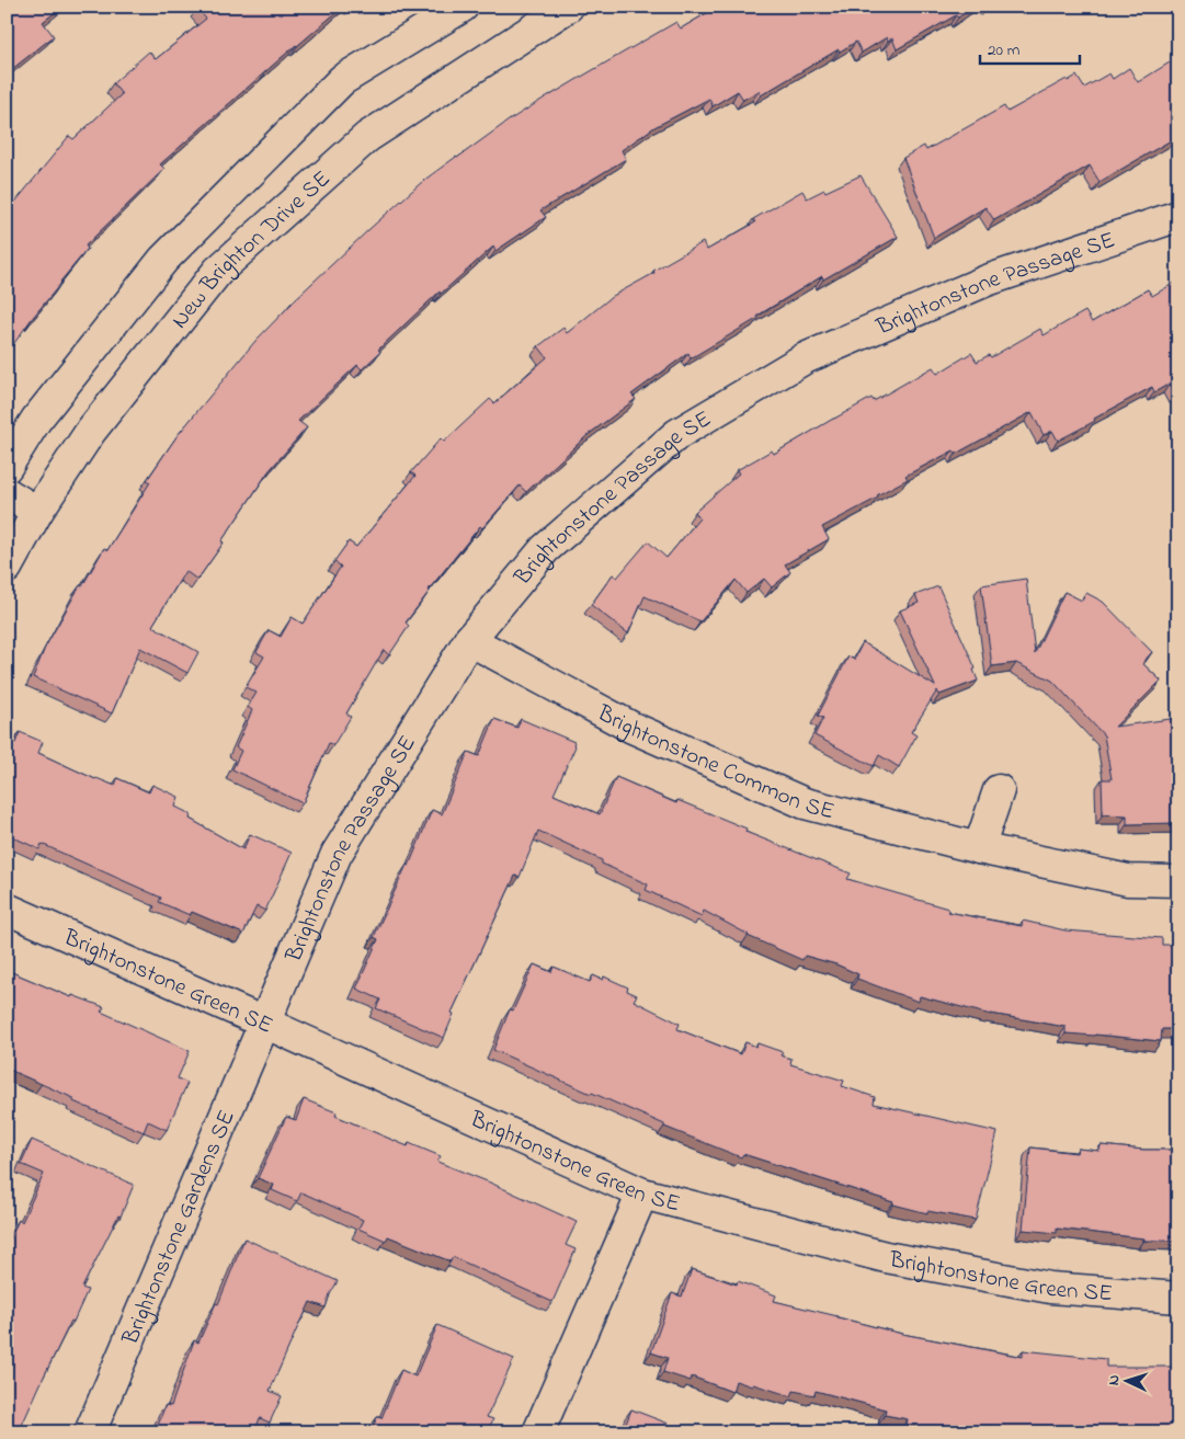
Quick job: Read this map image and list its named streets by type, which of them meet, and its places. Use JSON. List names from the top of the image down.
{
  "streets": {
    "street": [
      "New Brighton Drive SE",
      "Brightonstone Passage SE",
      "Brightonstone Common SE",
      "Brightonstone Green SE",
      "Brightonstone Gardens SE"
    ]
  },
  "crossings": [
    ["Brightonstone Passage SE", "Brightonstone Common SE"],
    ["Brightonstone Passage SE", "Brightonstone Green SE"],
    ["Brightonstone Passage SE", "Brightonstone Gardens SE"],
    ["Brightonstone Green SE", "Brightonstone Gardens SE"]
  ],
  "scale_bar": "20 m",
  "north": "left"
}
